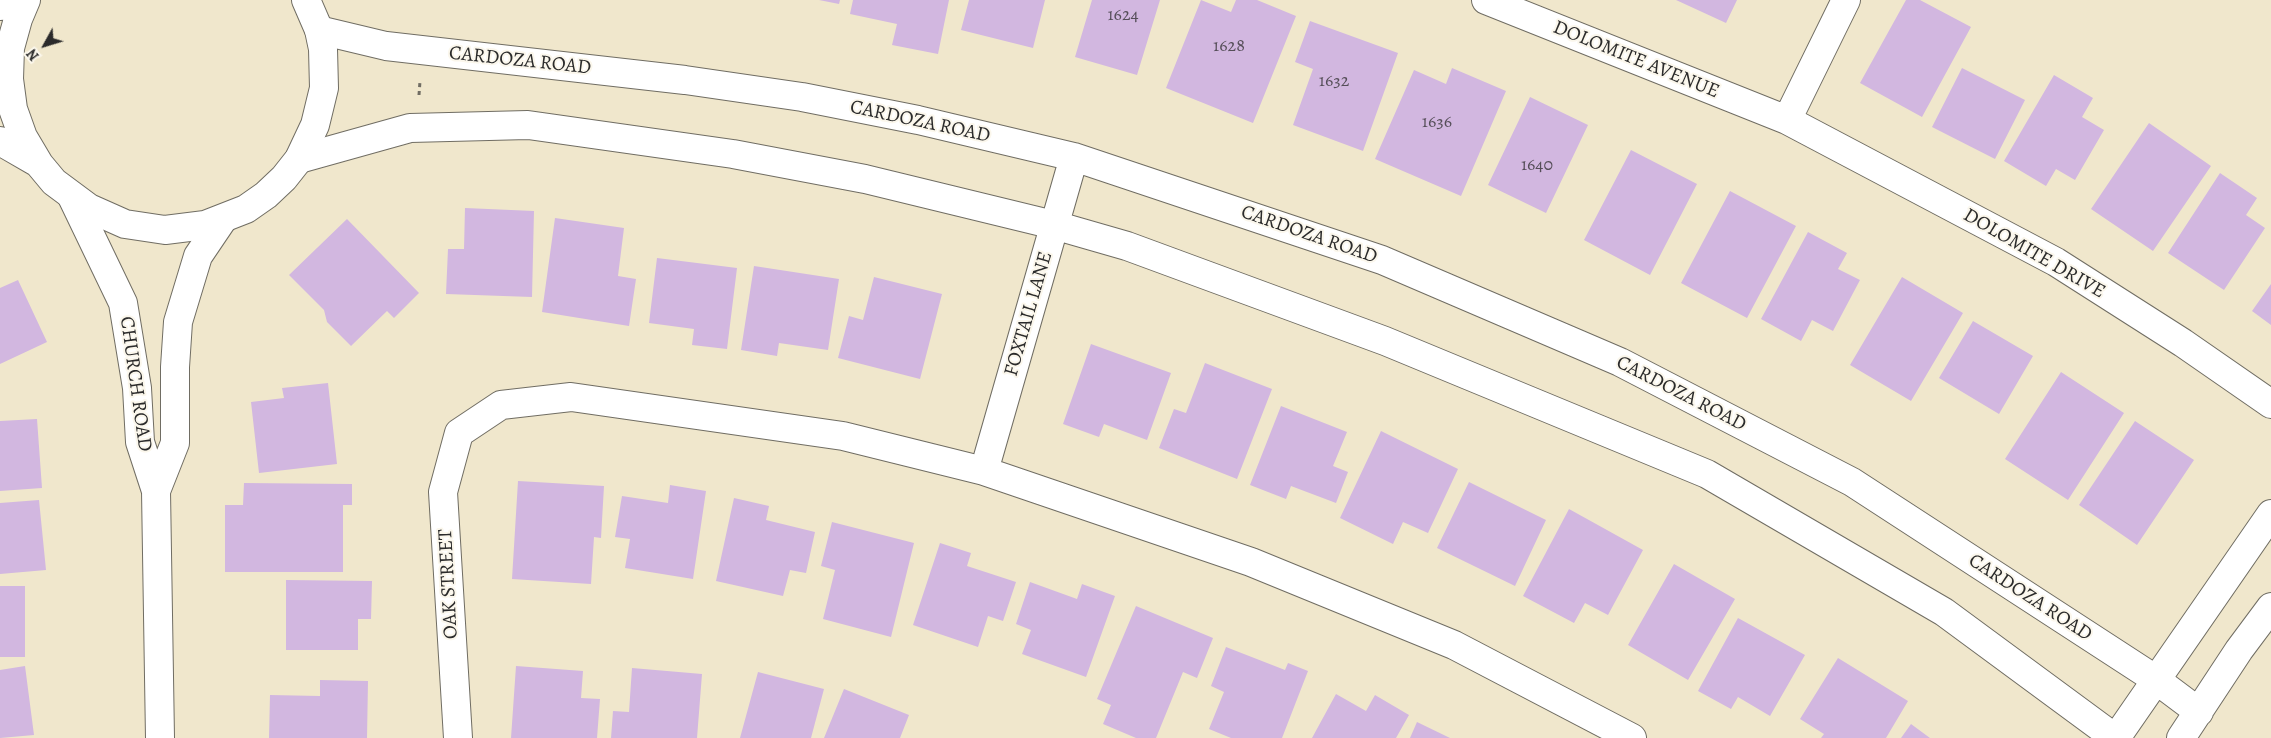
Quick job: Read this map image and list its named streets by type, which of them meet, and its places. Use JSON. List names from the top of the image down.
{
  "streets": {
    "street": [
      "DOLOMITE AVENUE",
      "CARDOZA ROAD",
      "DOLOMITE DRIVE",
      "FOXTAIL LANE",
      "CHURCH ROAD",
      "OAK STREET"
    ]
  },
  "crossings": [
    ["DOLOMITE AVENUE", "DOLOMITE DRIVE"],
    ["CARDOZA ROAD", "FOXTAIL LANE"],
    ["FOXTAIL LANE", "OAK STREET"]
  ],
  "house_numbers": [
    "1624",
    "1628",
    "1632",
    "1636",
    "1640"
  ],
  "north": "bottom left"
}
